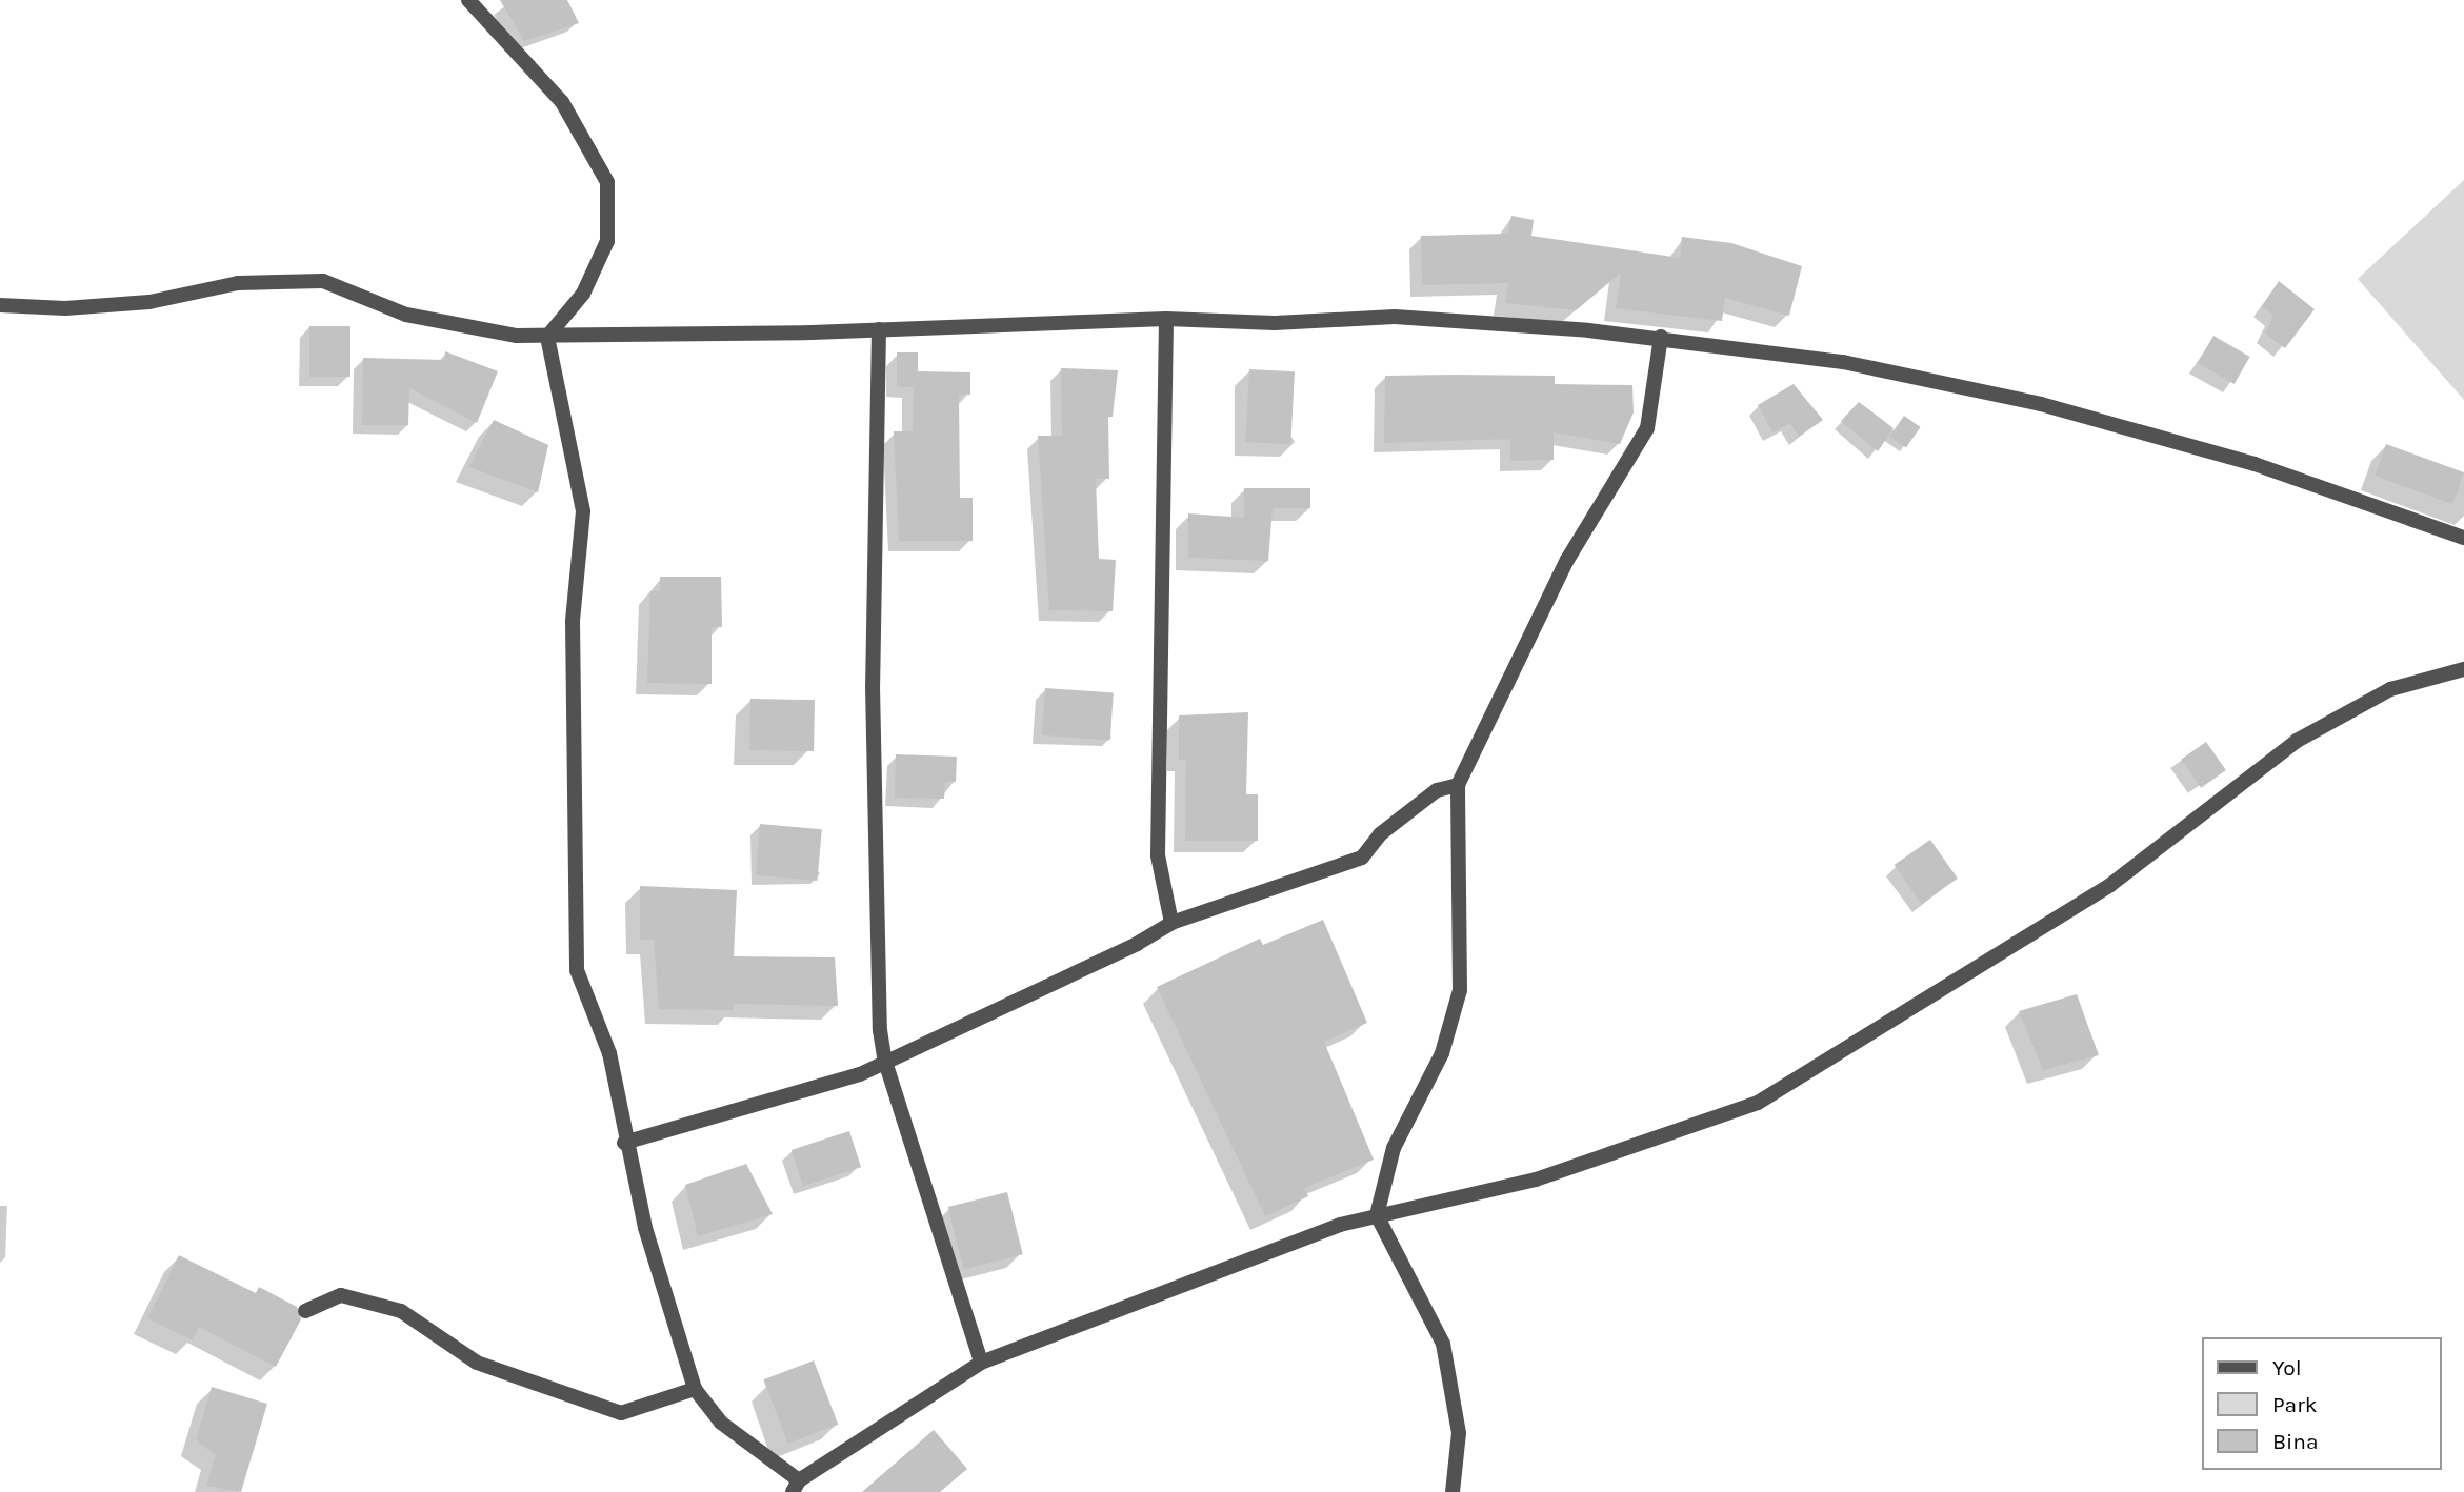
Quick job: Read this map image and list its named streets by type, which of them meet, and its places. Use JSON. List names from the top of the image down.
{
  "legend": ["Yol", "Park", "Bina"]
}
